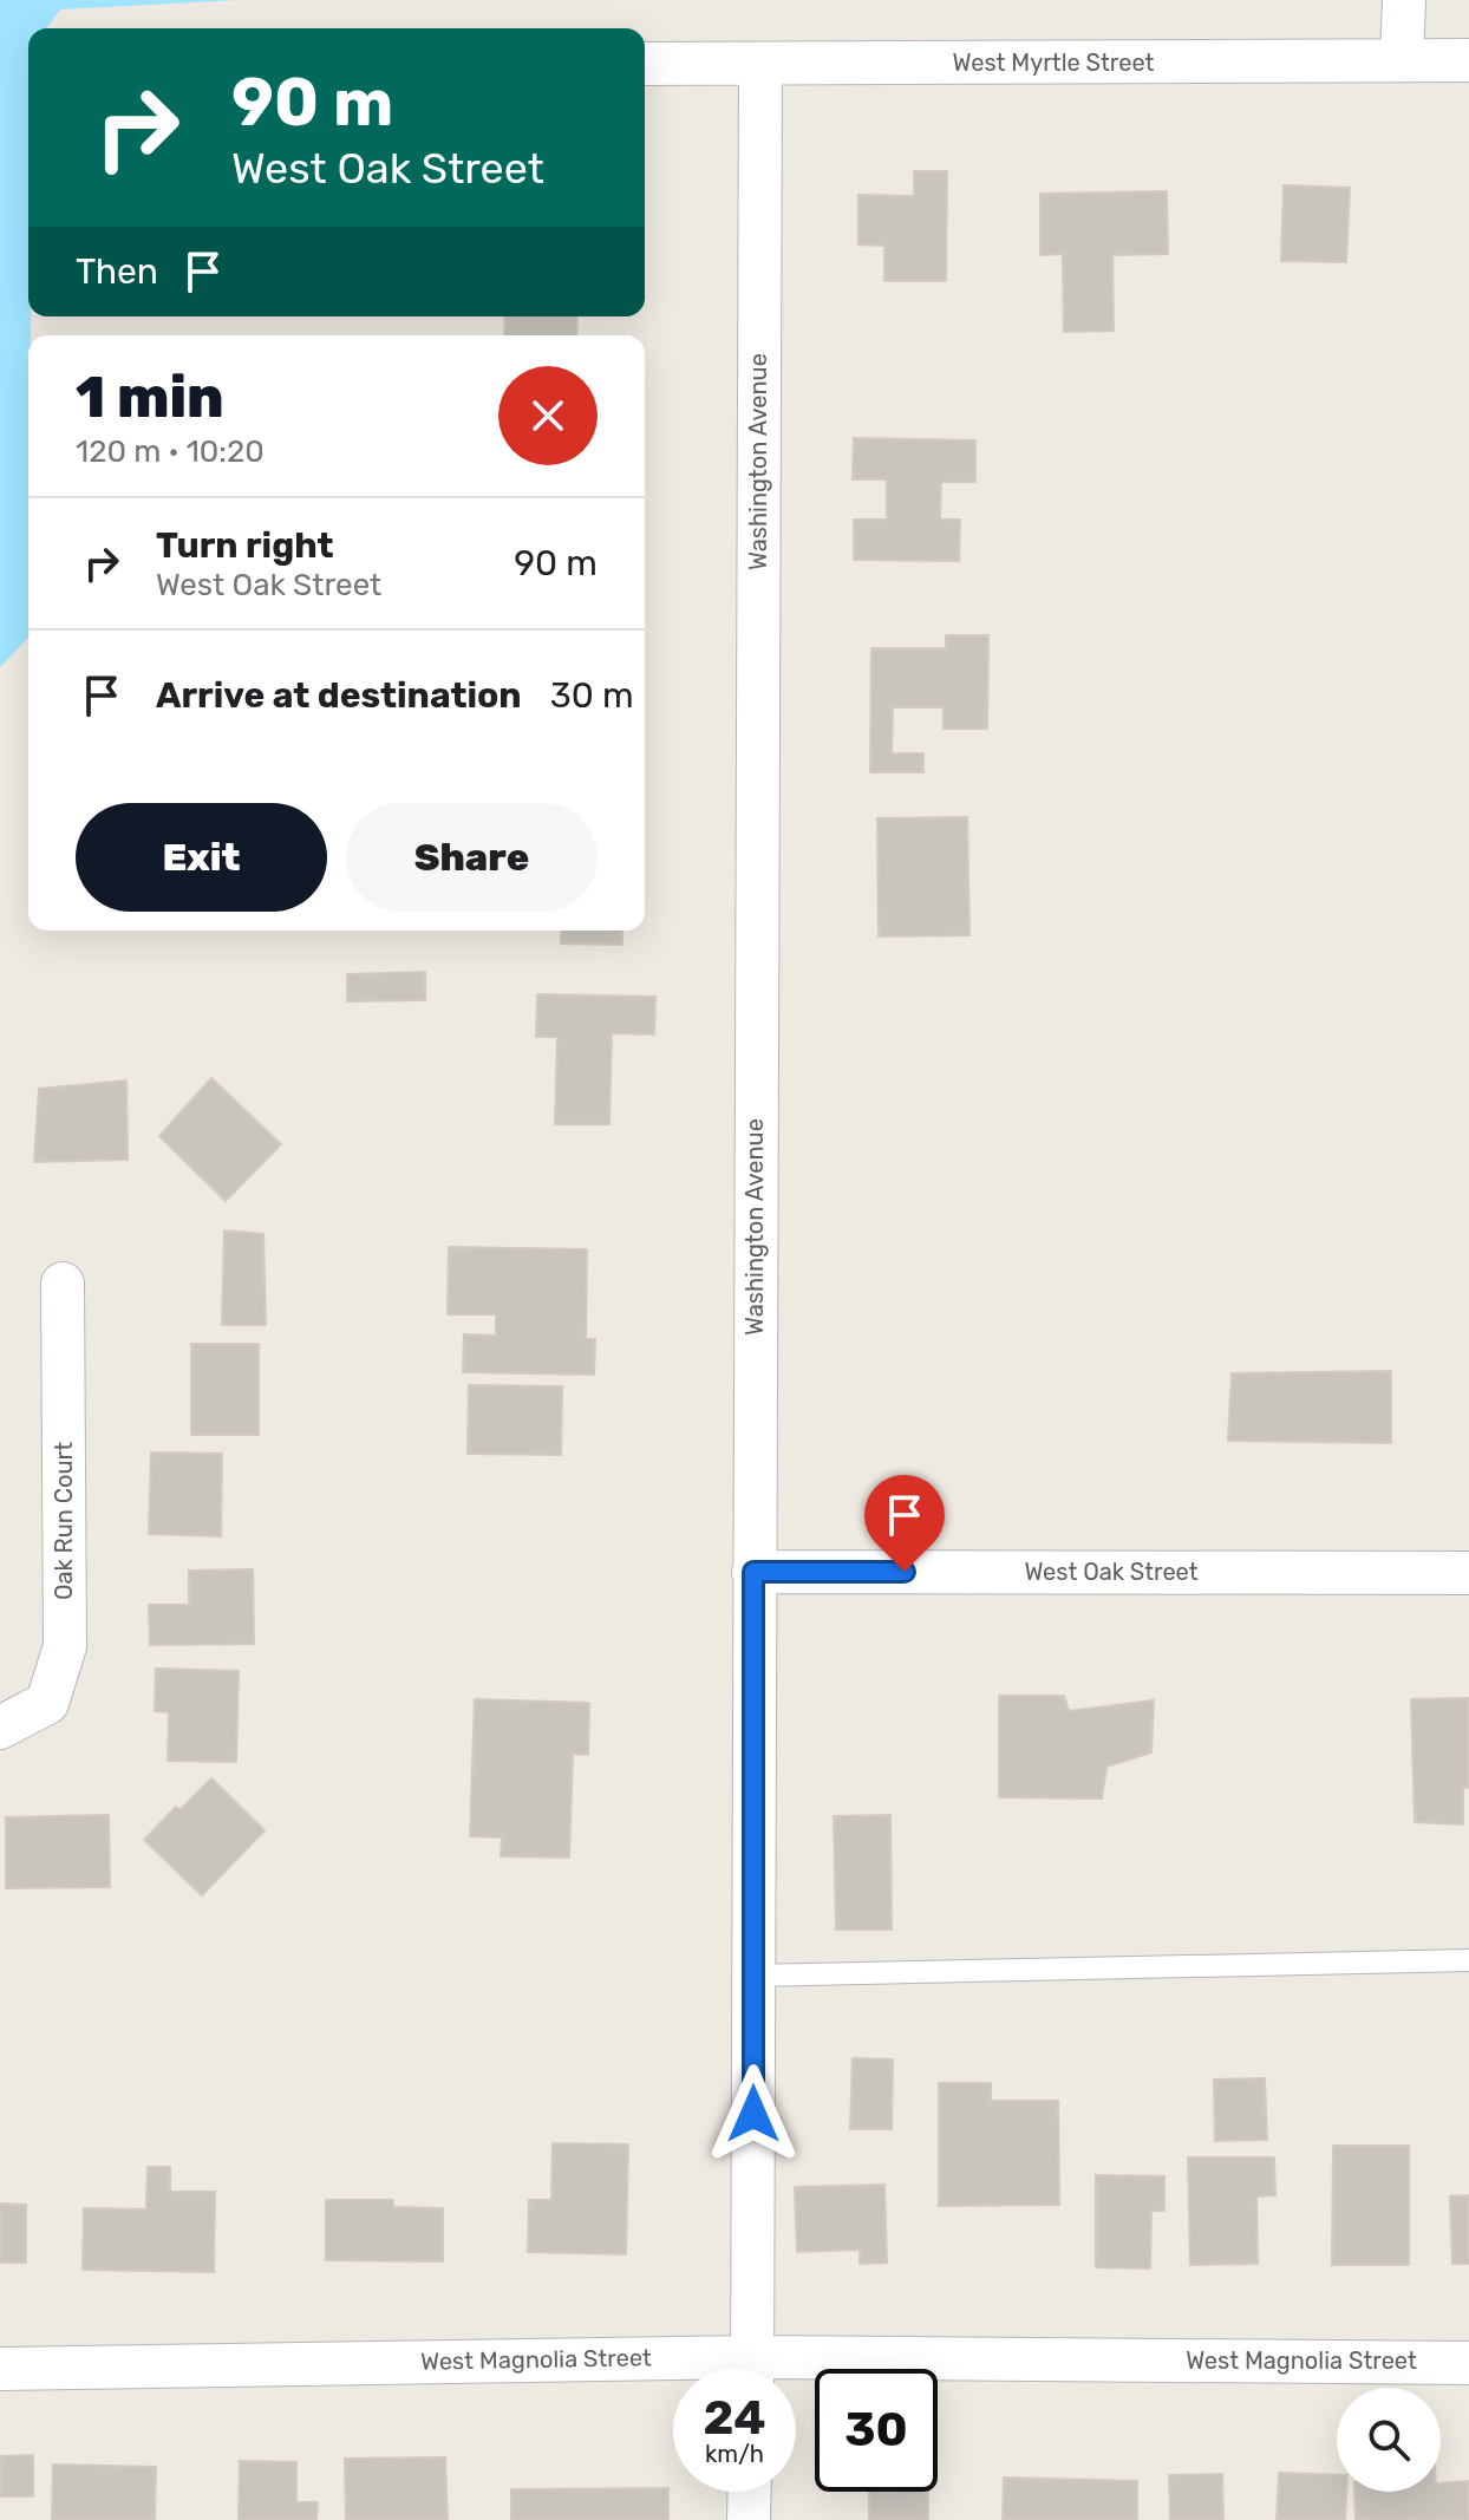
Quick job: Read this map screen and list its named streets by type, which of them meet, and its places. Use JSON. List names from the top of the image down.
{
  "streets": {
    "street": [
      "West Myrtle Street",
      "Washington Avenue",
      "Oak Run Court",
      "West Oak Street",
      "West Magnolia Street"
    ]
  },
  "crossings": [
    ["West Myrtle Street", "Washington Avenue"],
    ["Washington Avenue", "West Oak Street"]
  ],
  "page": {
    "turn": ["90 m", "West Oak Street"],
    "then": "Then",
    "heading": ["1 min", "120 m · 10:20"],
    "list": [
      {
        "name": "Turn right",
        "note": "West Oak Street",
        "value": "90 m"
      },
      {
        "name": "Arrive at destination",
        "value": "30 m"
      }
    ],
    "buttons": ["Exit", "Share"],
    "speed": "24 km/h",
    "limit": "30"
  }
}
